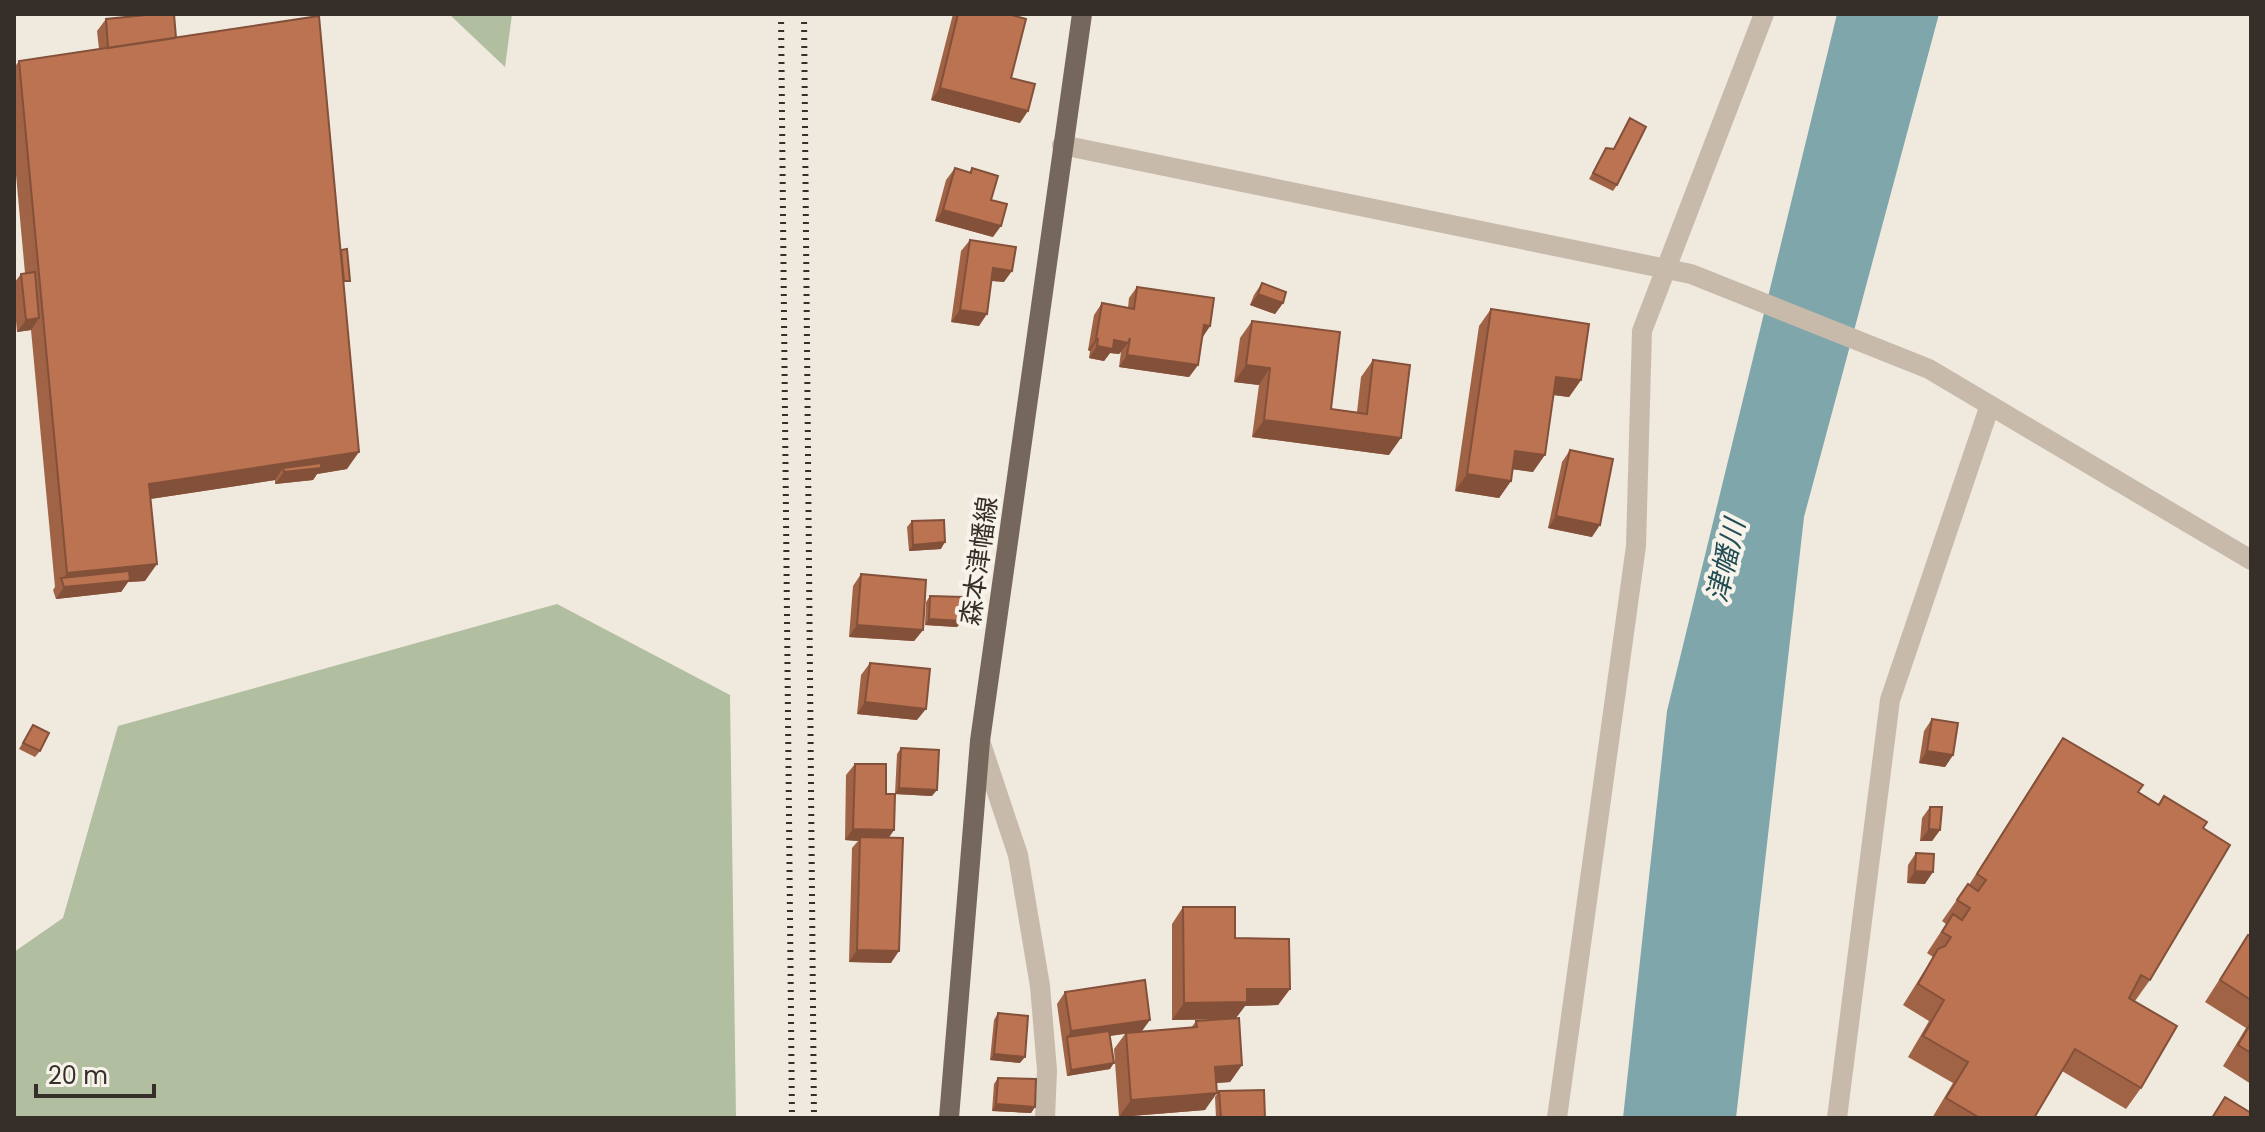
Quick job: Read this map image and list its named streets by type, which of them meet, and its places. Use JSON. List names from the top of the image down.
{
  "streets": {
    "main road": ["森本津幡線"]
  },
  "water": ["津幡川"],
  "scale_bar": "20 m"
}
